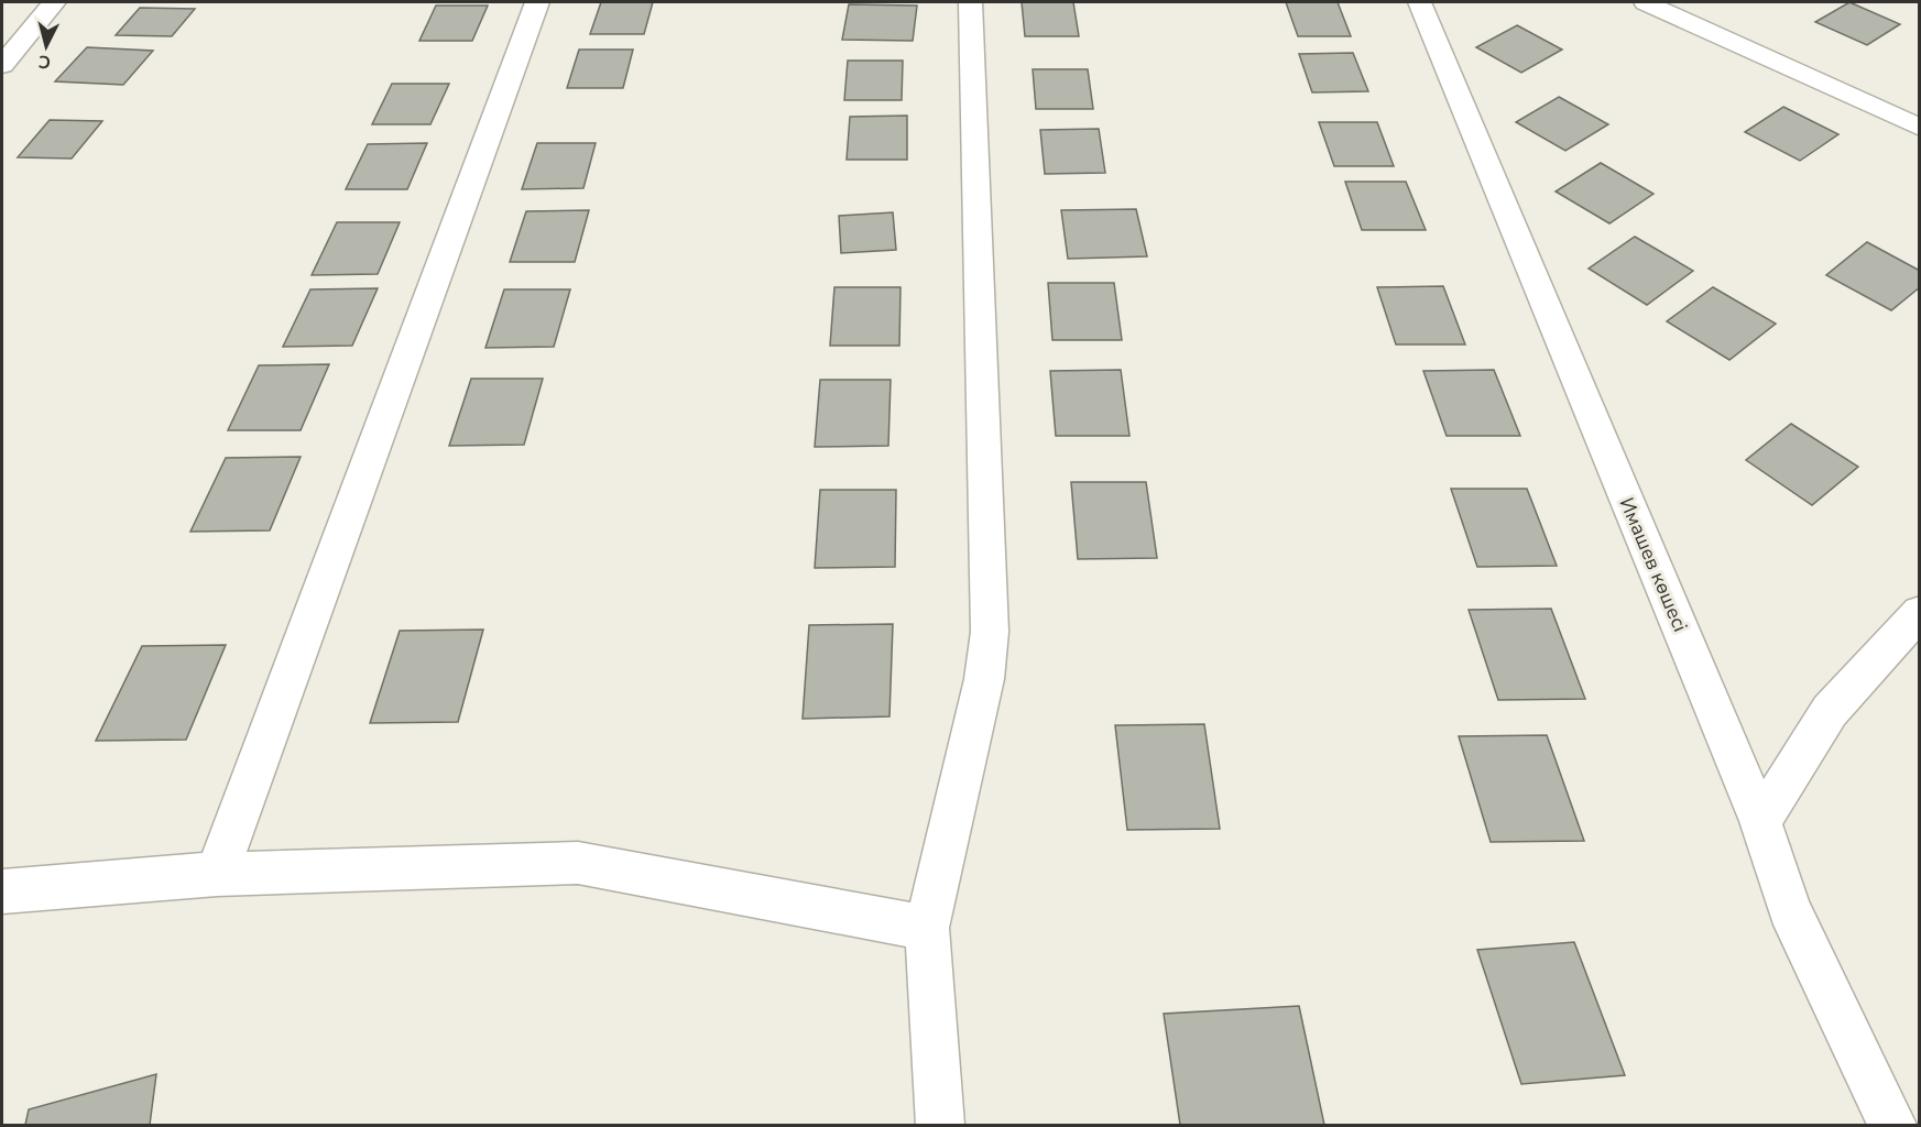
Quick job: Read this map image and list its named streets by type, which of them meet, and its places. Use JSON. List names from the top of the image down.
{
  "streets": {
    "street": ["Имашев көшесі"]
  },
  "north": "bottom"
}
